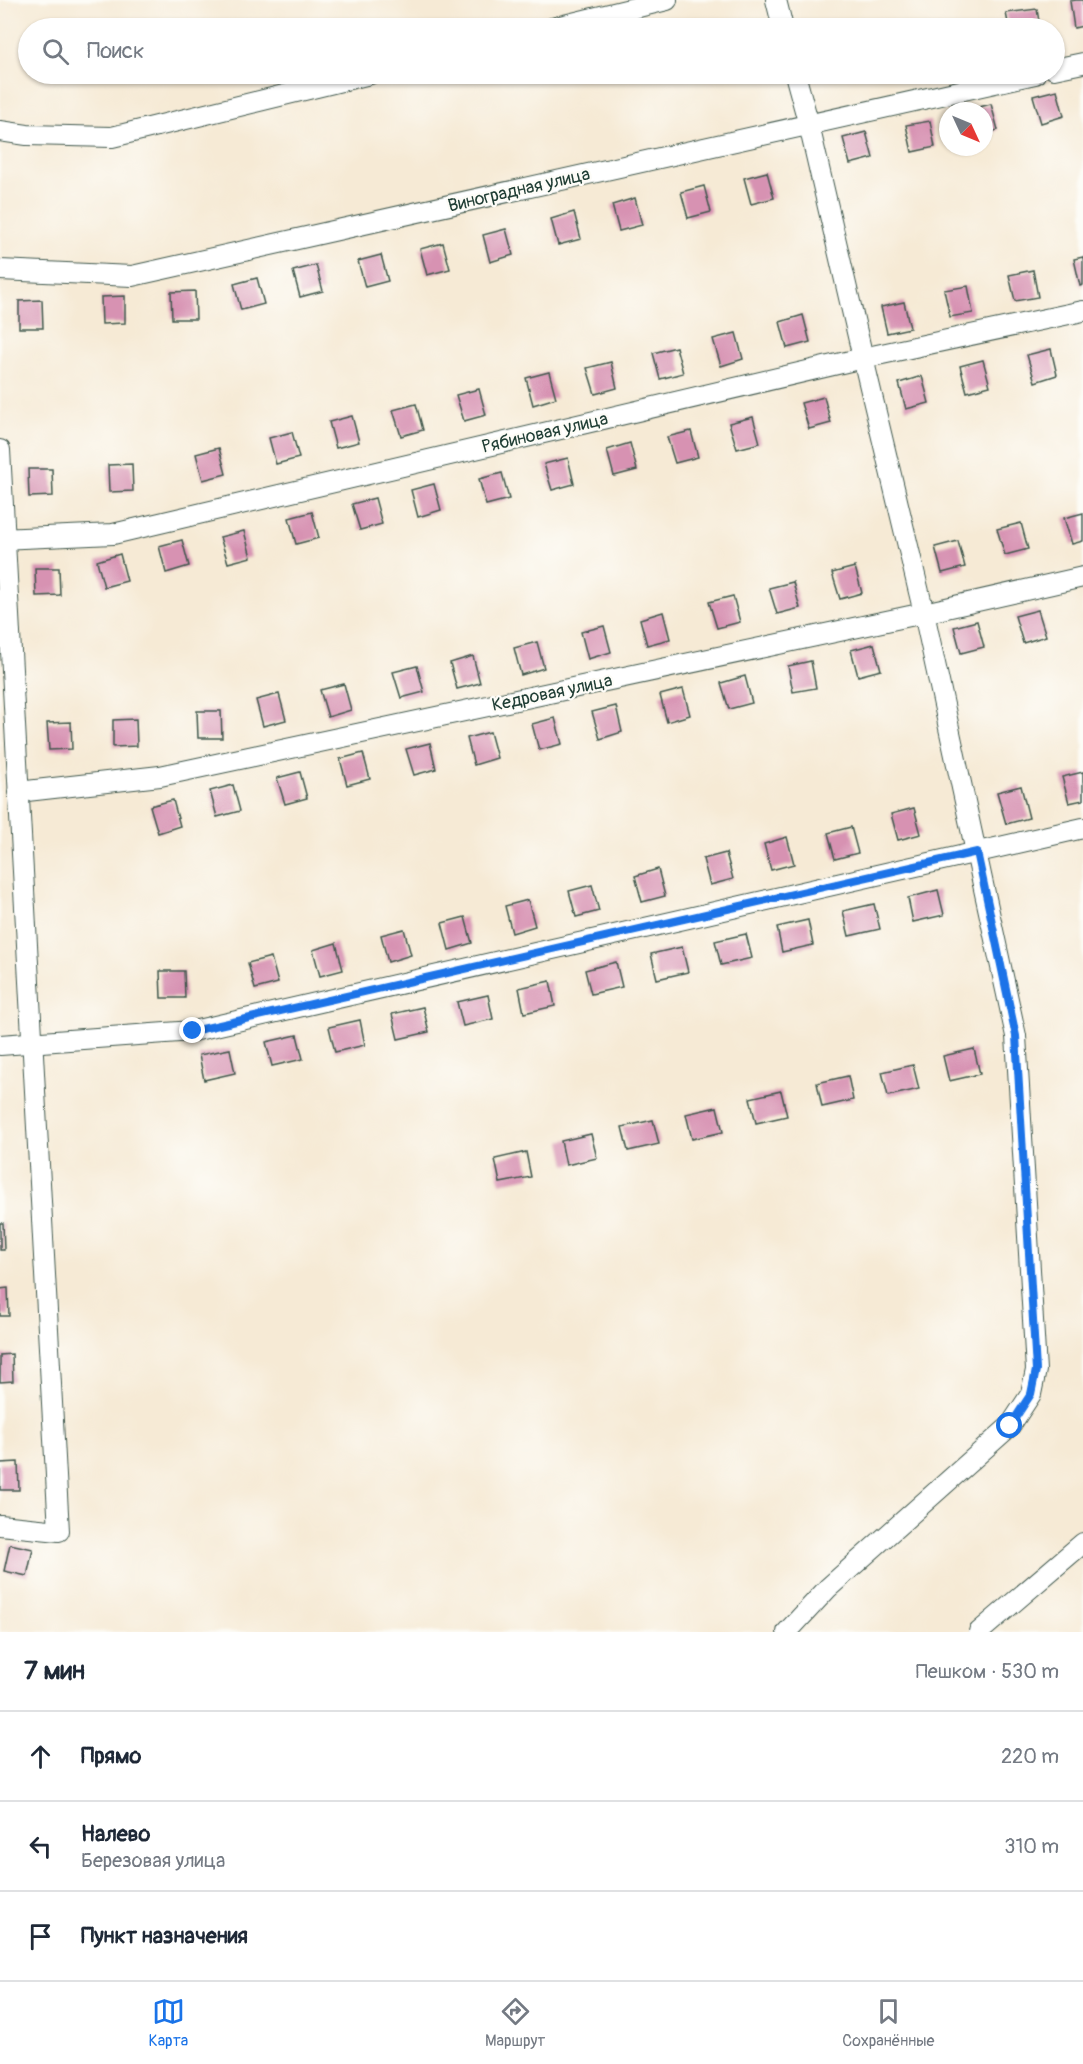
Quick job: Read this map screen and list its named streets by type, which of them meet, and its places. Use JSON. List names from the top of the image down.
{
  "streets": {
    "street": ["Виноградная улица", "Рябиновая улица", "Кедровая улица"]
  },
  "north": "bottom right",
  "page": {
    "search": "Поиск",
    "heading": ["7 мин", "Пешком · 530 m"],
    "list": [
      ["Прямо", "220 m"],
      ["Налево", "Березовая улица", "310 m"],
      "Пункт назначения"
    ],
    "nav": ["Карта", "Маршрут", "Сохранённые"]
  }
}
